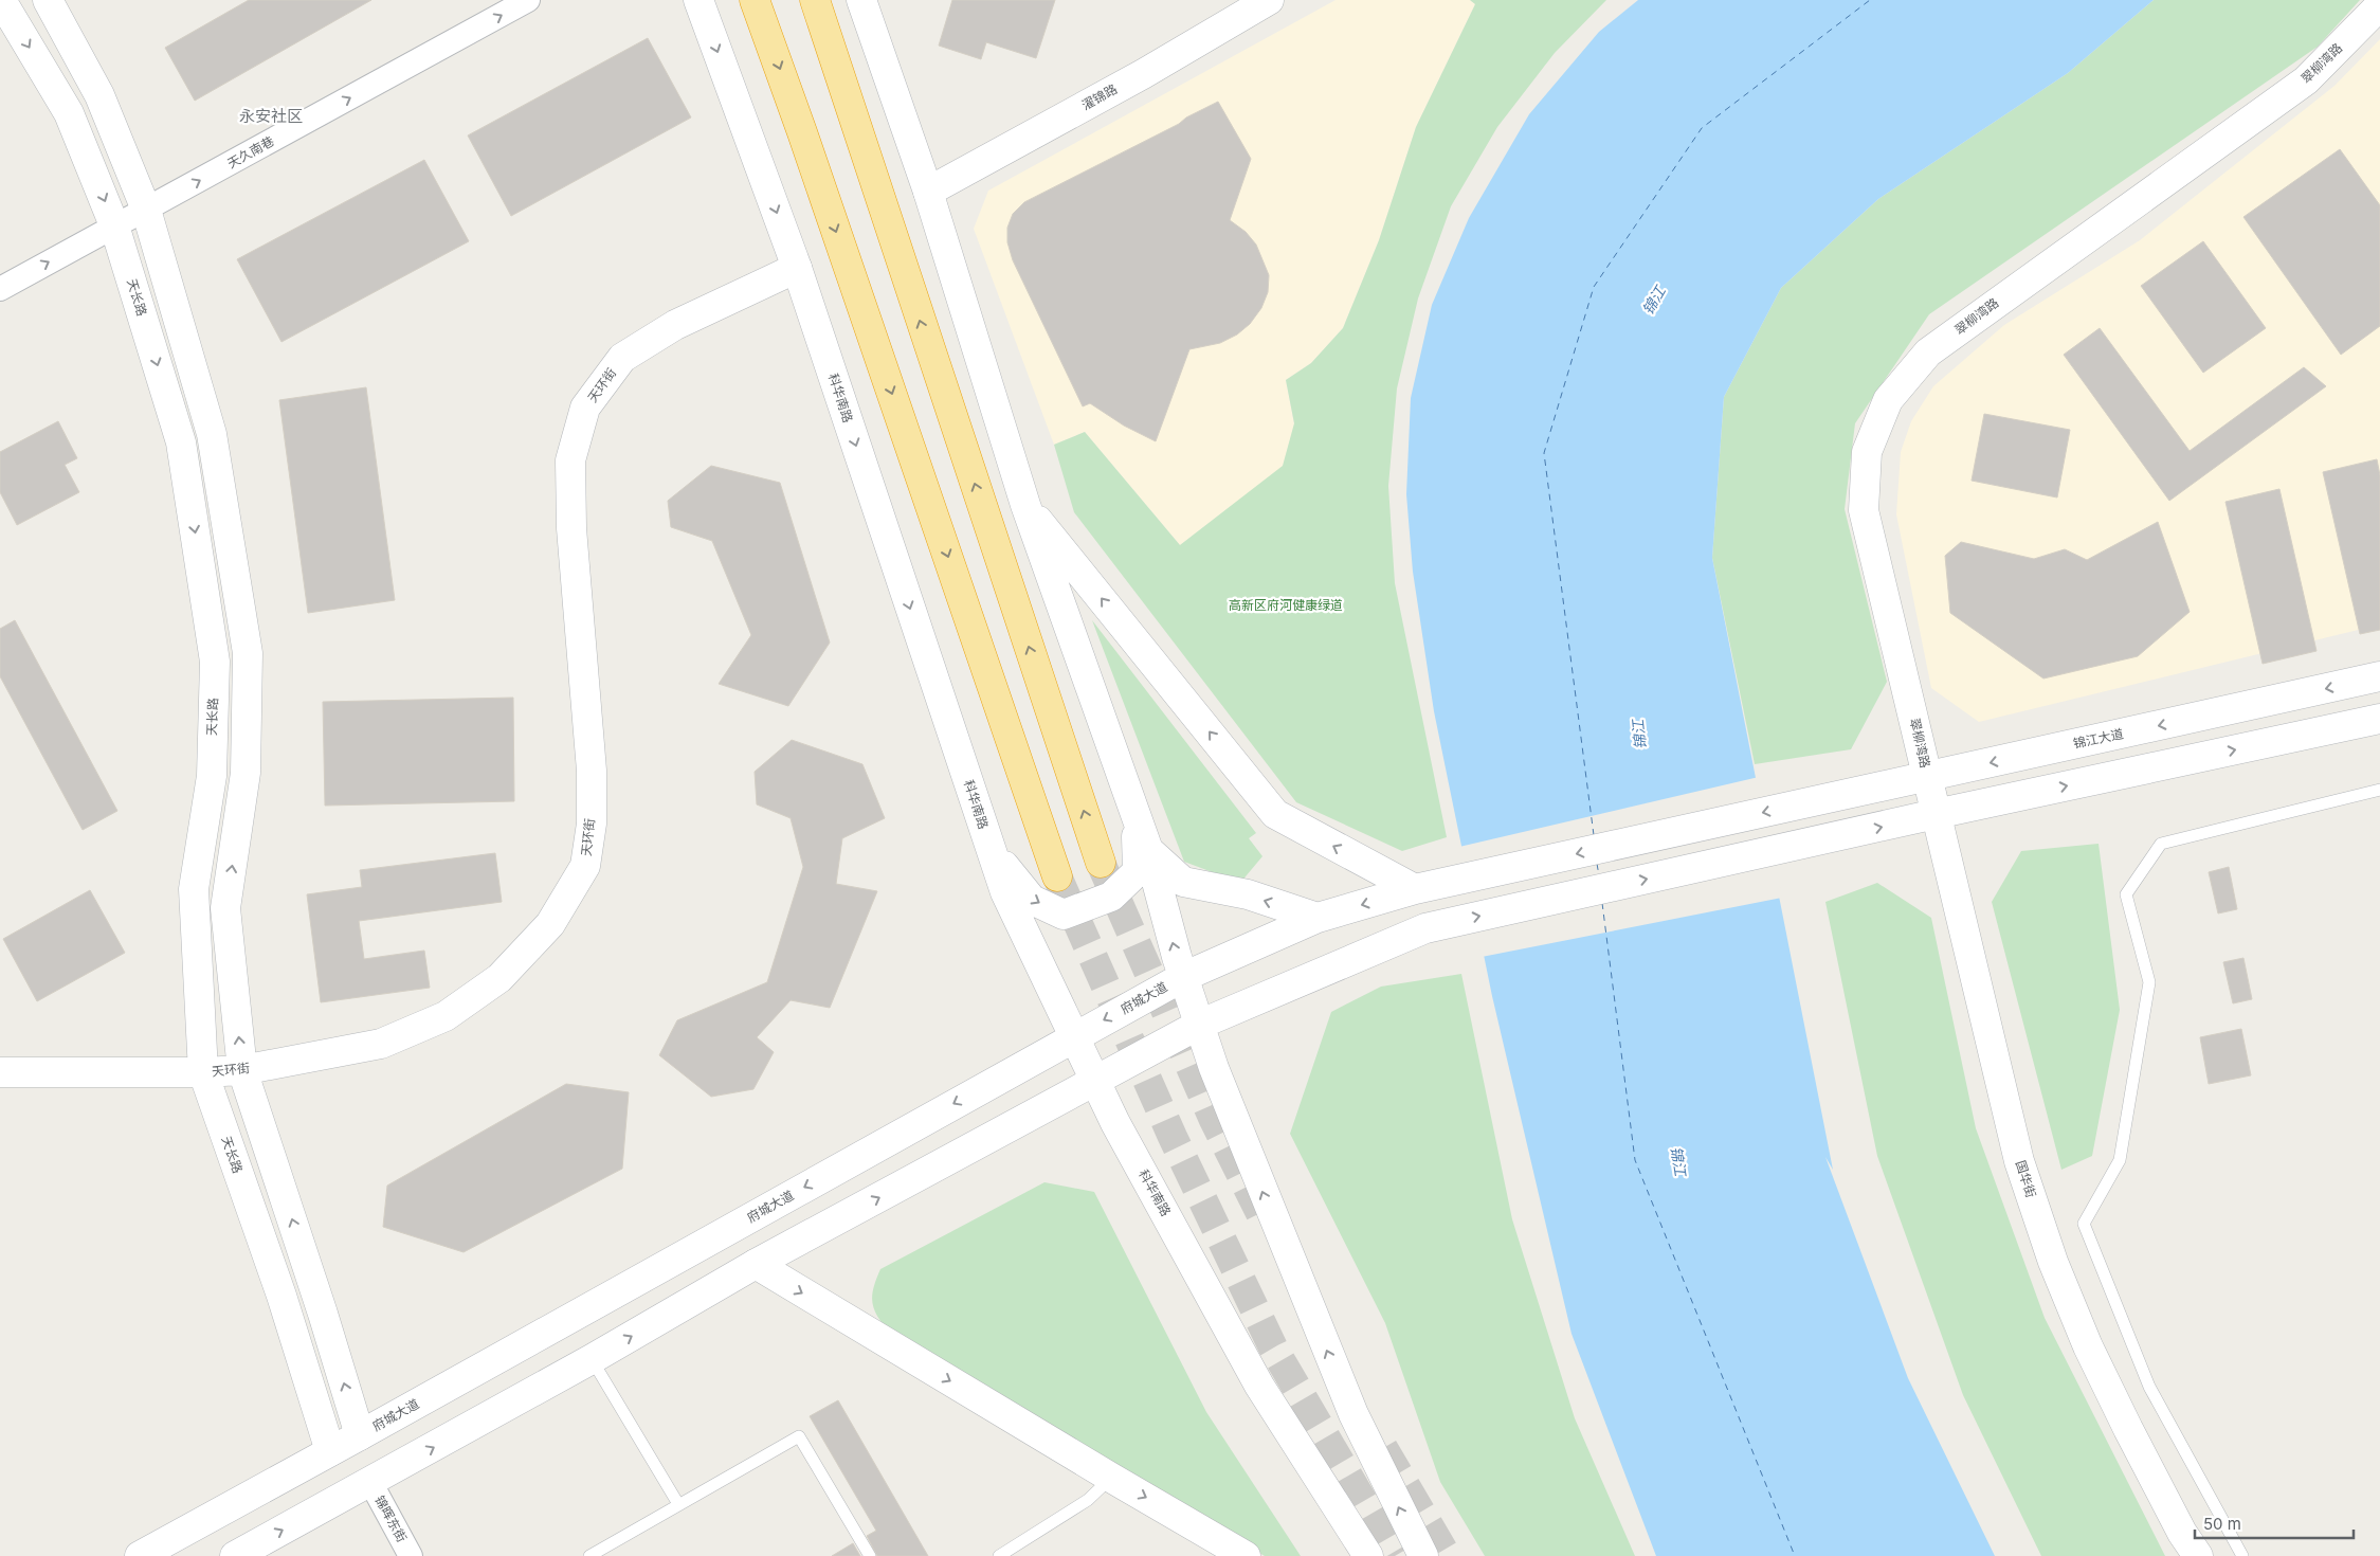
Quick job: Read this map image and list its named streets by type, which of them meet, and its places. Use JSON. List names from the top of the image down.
{
  "streets": {
    "main road": [
      "翠柳湾路",
      "濯锦路",
      "天长路",
      "天环街",
      "科华南路",
      "锦江大道",
      "府城大道",
      "国华街"
    ],
    "street": ["天久南巷", "锦晖东街"]
  },
  "crossings": [
    ["翠柳湾路", "锦江大道"],
    ["翠柳湾路", "国华街"],
    ["天久南巷", "天长路"],
    ["天长路", "天环街"],
    ["天长路", "府城大道"],
    ["天环街", "科华南路"],
    ["科华南路", "府城大道"],
    ["锦江大道", "府城大道"],
    ["锦江大道", "国华街"]
  ],
  "one_way": ["天久南巷"],
  "districts": ["永安社区"],
  "water": ["锦江"],
  "parks": ["高新区府河健康绿道"],
  "scale_bar": "50 m"
}
